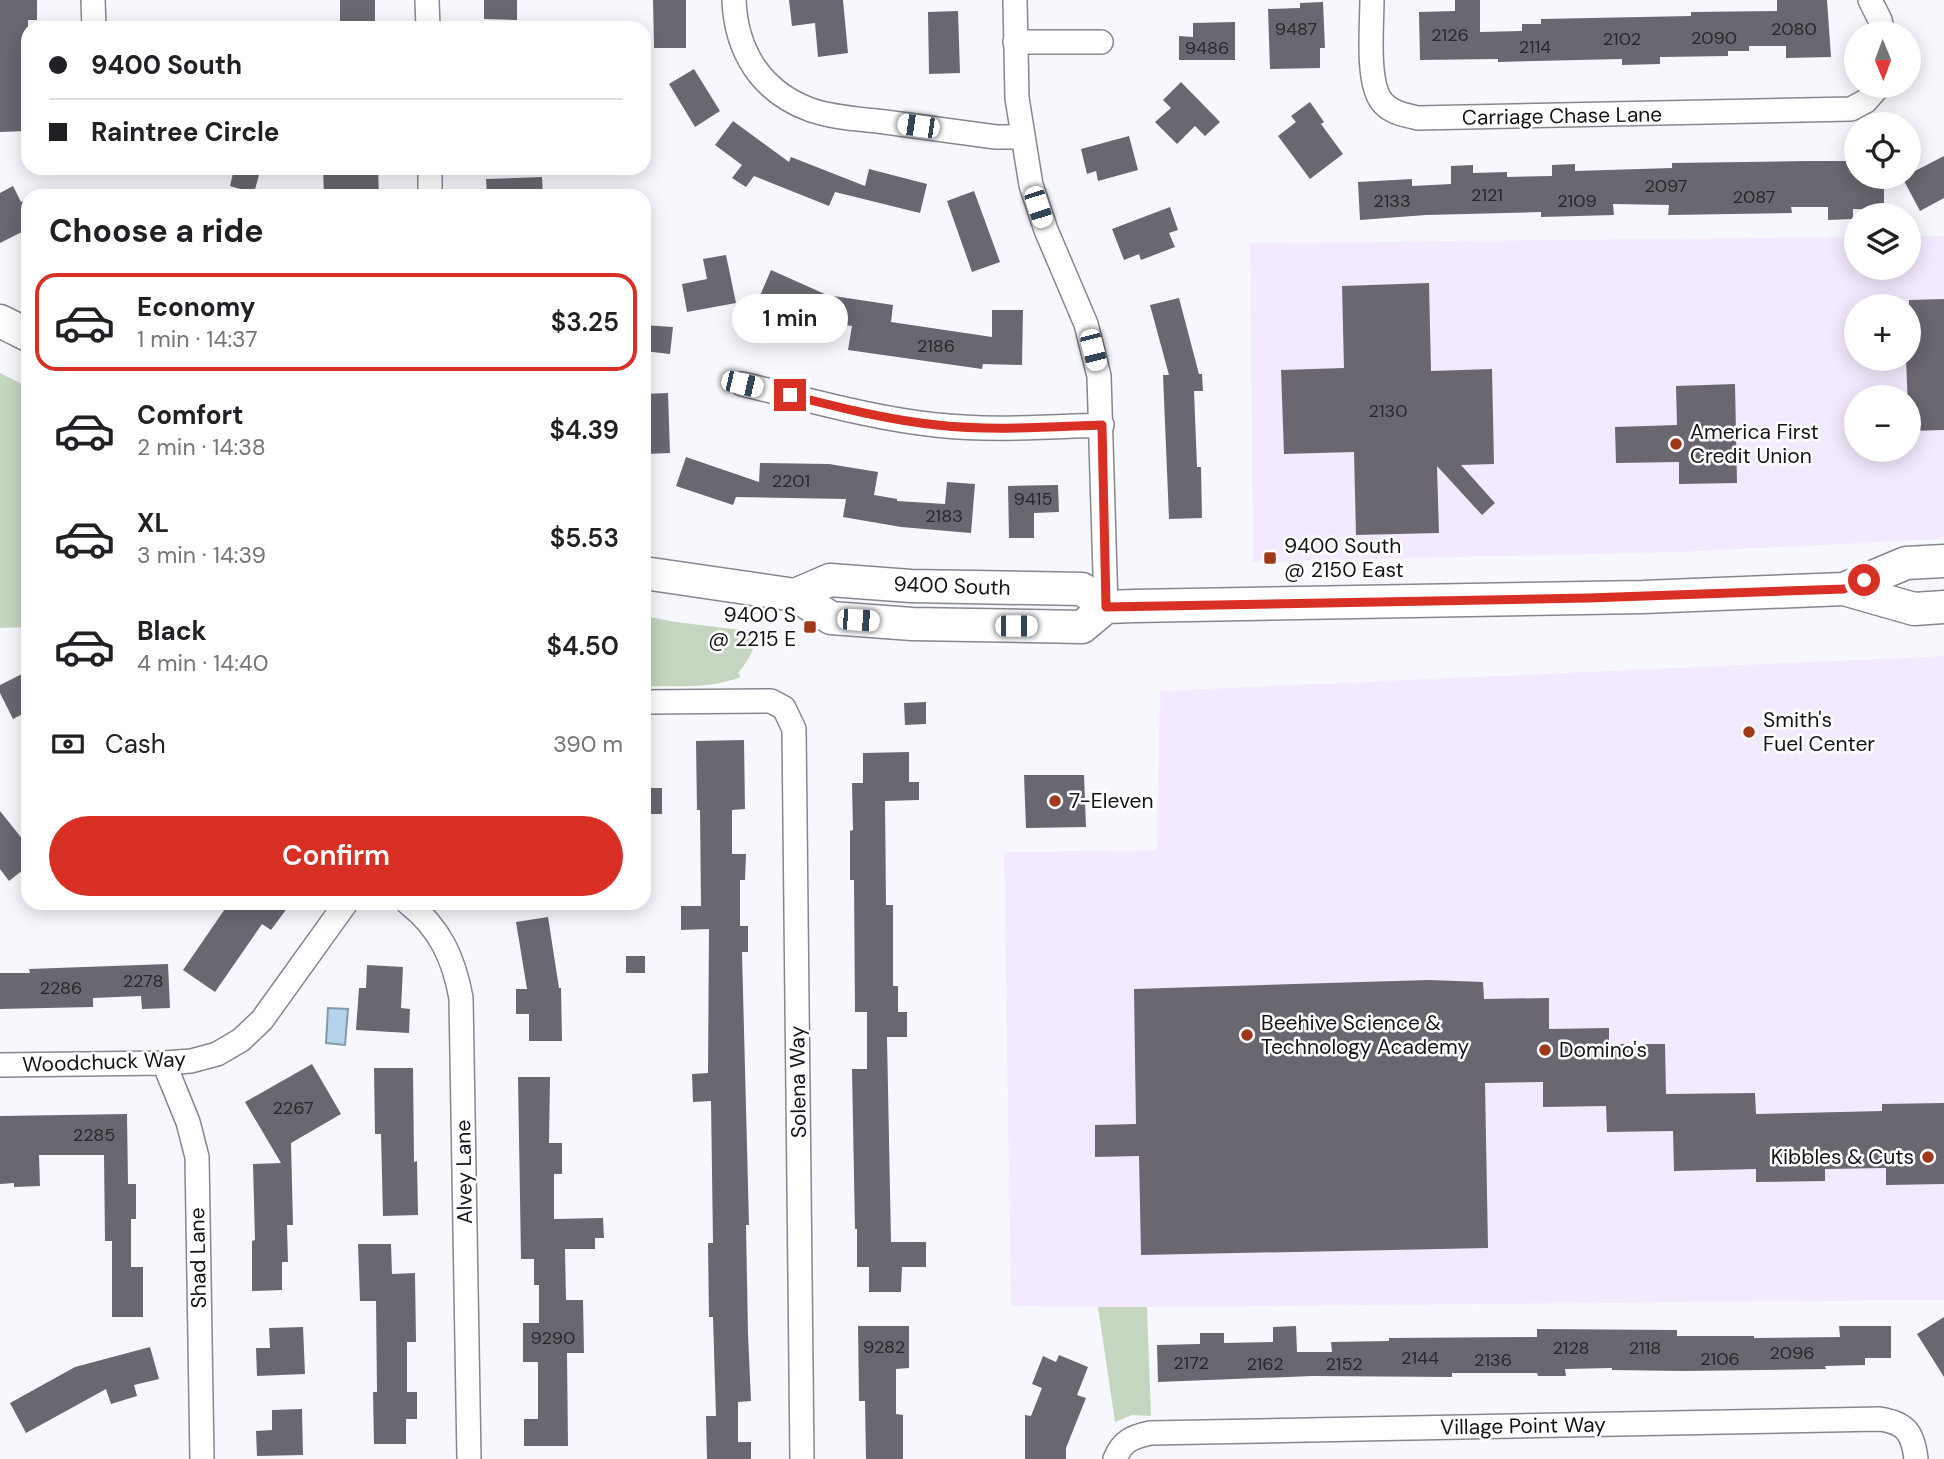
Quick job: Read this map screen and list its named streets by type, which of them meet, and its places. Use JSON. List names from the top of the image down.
{
  "streets": {
    "main road": ["9400 South"],
    "street": [
      "Carriage Chase Lane",
      "Woodchuck Way",
      "Solena Way",
      "Alvey Lane",
      "Shad Lane",
      "Village Point Way"
    ]
  },
  "crossings": [
    ["Woodchuck Way", "Shad Lane"]
  ],
  "places": {
    "other": [
      "America First Credit Union",
      "Smith's Fuel Center",
      "7-Eleven",
      "Beehive Science & Technology Academy",
      "Domino's",
      "Kibbles & Cuts"
    ],
    "transit": ["9400 South @ 2150 East", "9400 S @ 2215 E"]
  },
  "house_numbers": [
    "9487",
    "2080",
    "2126",
    "2090",
    "2102",
    "2114",
    "9486",
    "2097",
    "2121",
    "2087",
    "2133",
    "2109",
    "2186",
    "2130",
    "2201",
    "9415",
    "2183",
    "2278",
    "2286",
    "2267",
    "2285",
    "9290",
    "9282",
    "2128",
    "2118",
    "2096",
    "2144",
    "2106",
    "2136",
    "2172",
    "2162",
    "2152"
  ],
  "north": "bottom",
  "page": {
    "map_buttons": ["+", "−"],
    "banner": ["9400 South", "Raintree Circle"],
    "heading": "Choose a ride",
    "list": [
      {
        "name": "Economy",
        "note": "1 min · 14:37",
        "value": "$3.25"
      },
      {
        "name": "Comfort",
        "note": "2 min · 14:38",
        "value": "$4.39"
      },
      {
        "name": "XL",
        "note": "3 min · 14:39",
        "value": "$5.53"
      },
      {
        "name": "Black",
        "note": "4 min · 14:40",
        "value": "$4.50"
      }
    ],
    "bubble": "1 min",
    "pay": ["Cash", "390 m"],
    "buttons": "Confirm"
  }
}
